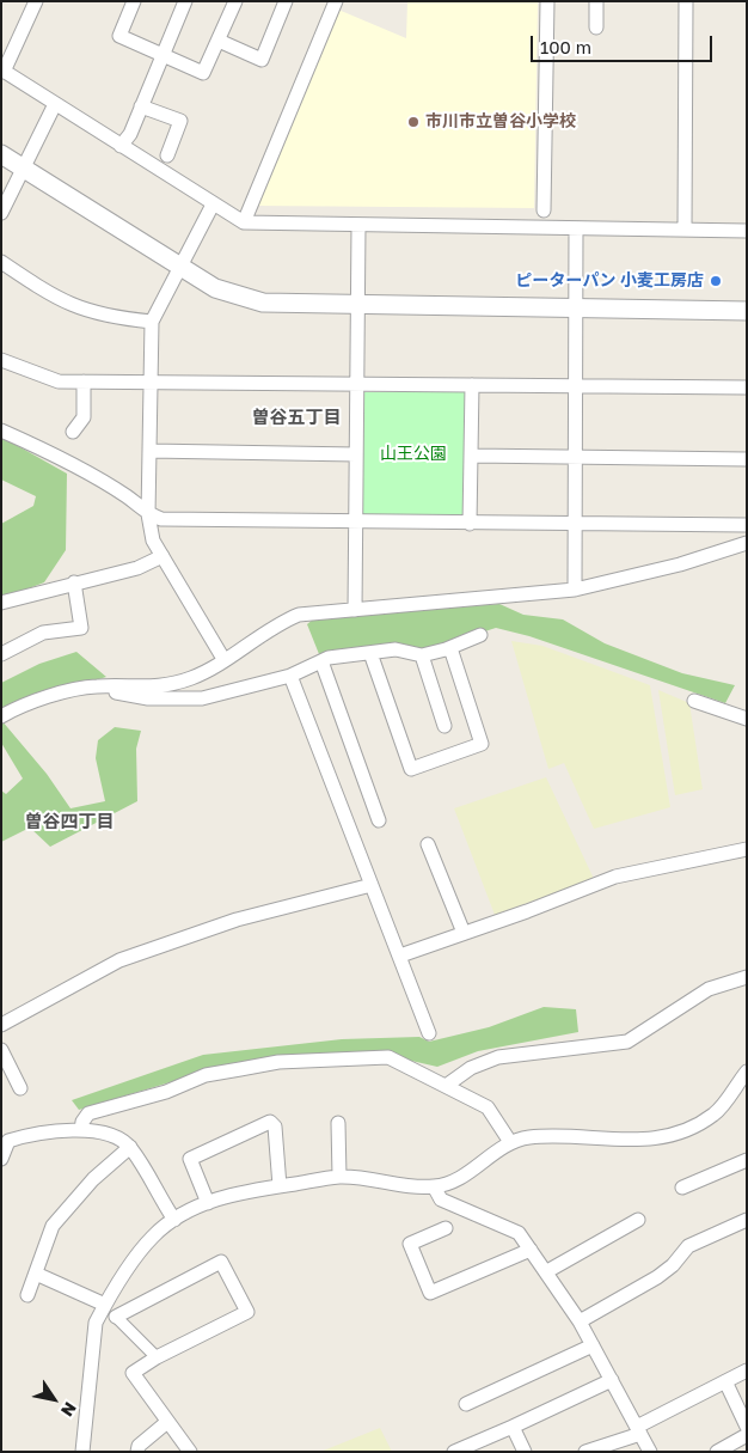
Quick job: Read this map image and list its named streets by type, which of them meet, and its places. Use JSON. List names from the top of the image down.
{
  "districts": ["曽谷五丁目", "曽谷四丁目"],
  "parks": ["山王公園"],
  "places": ["市川市立曽谷小学校", "ピーターパン 小麦工房店"],
  "scale_bar": "100 m",
  "north": "bottom right"
}
